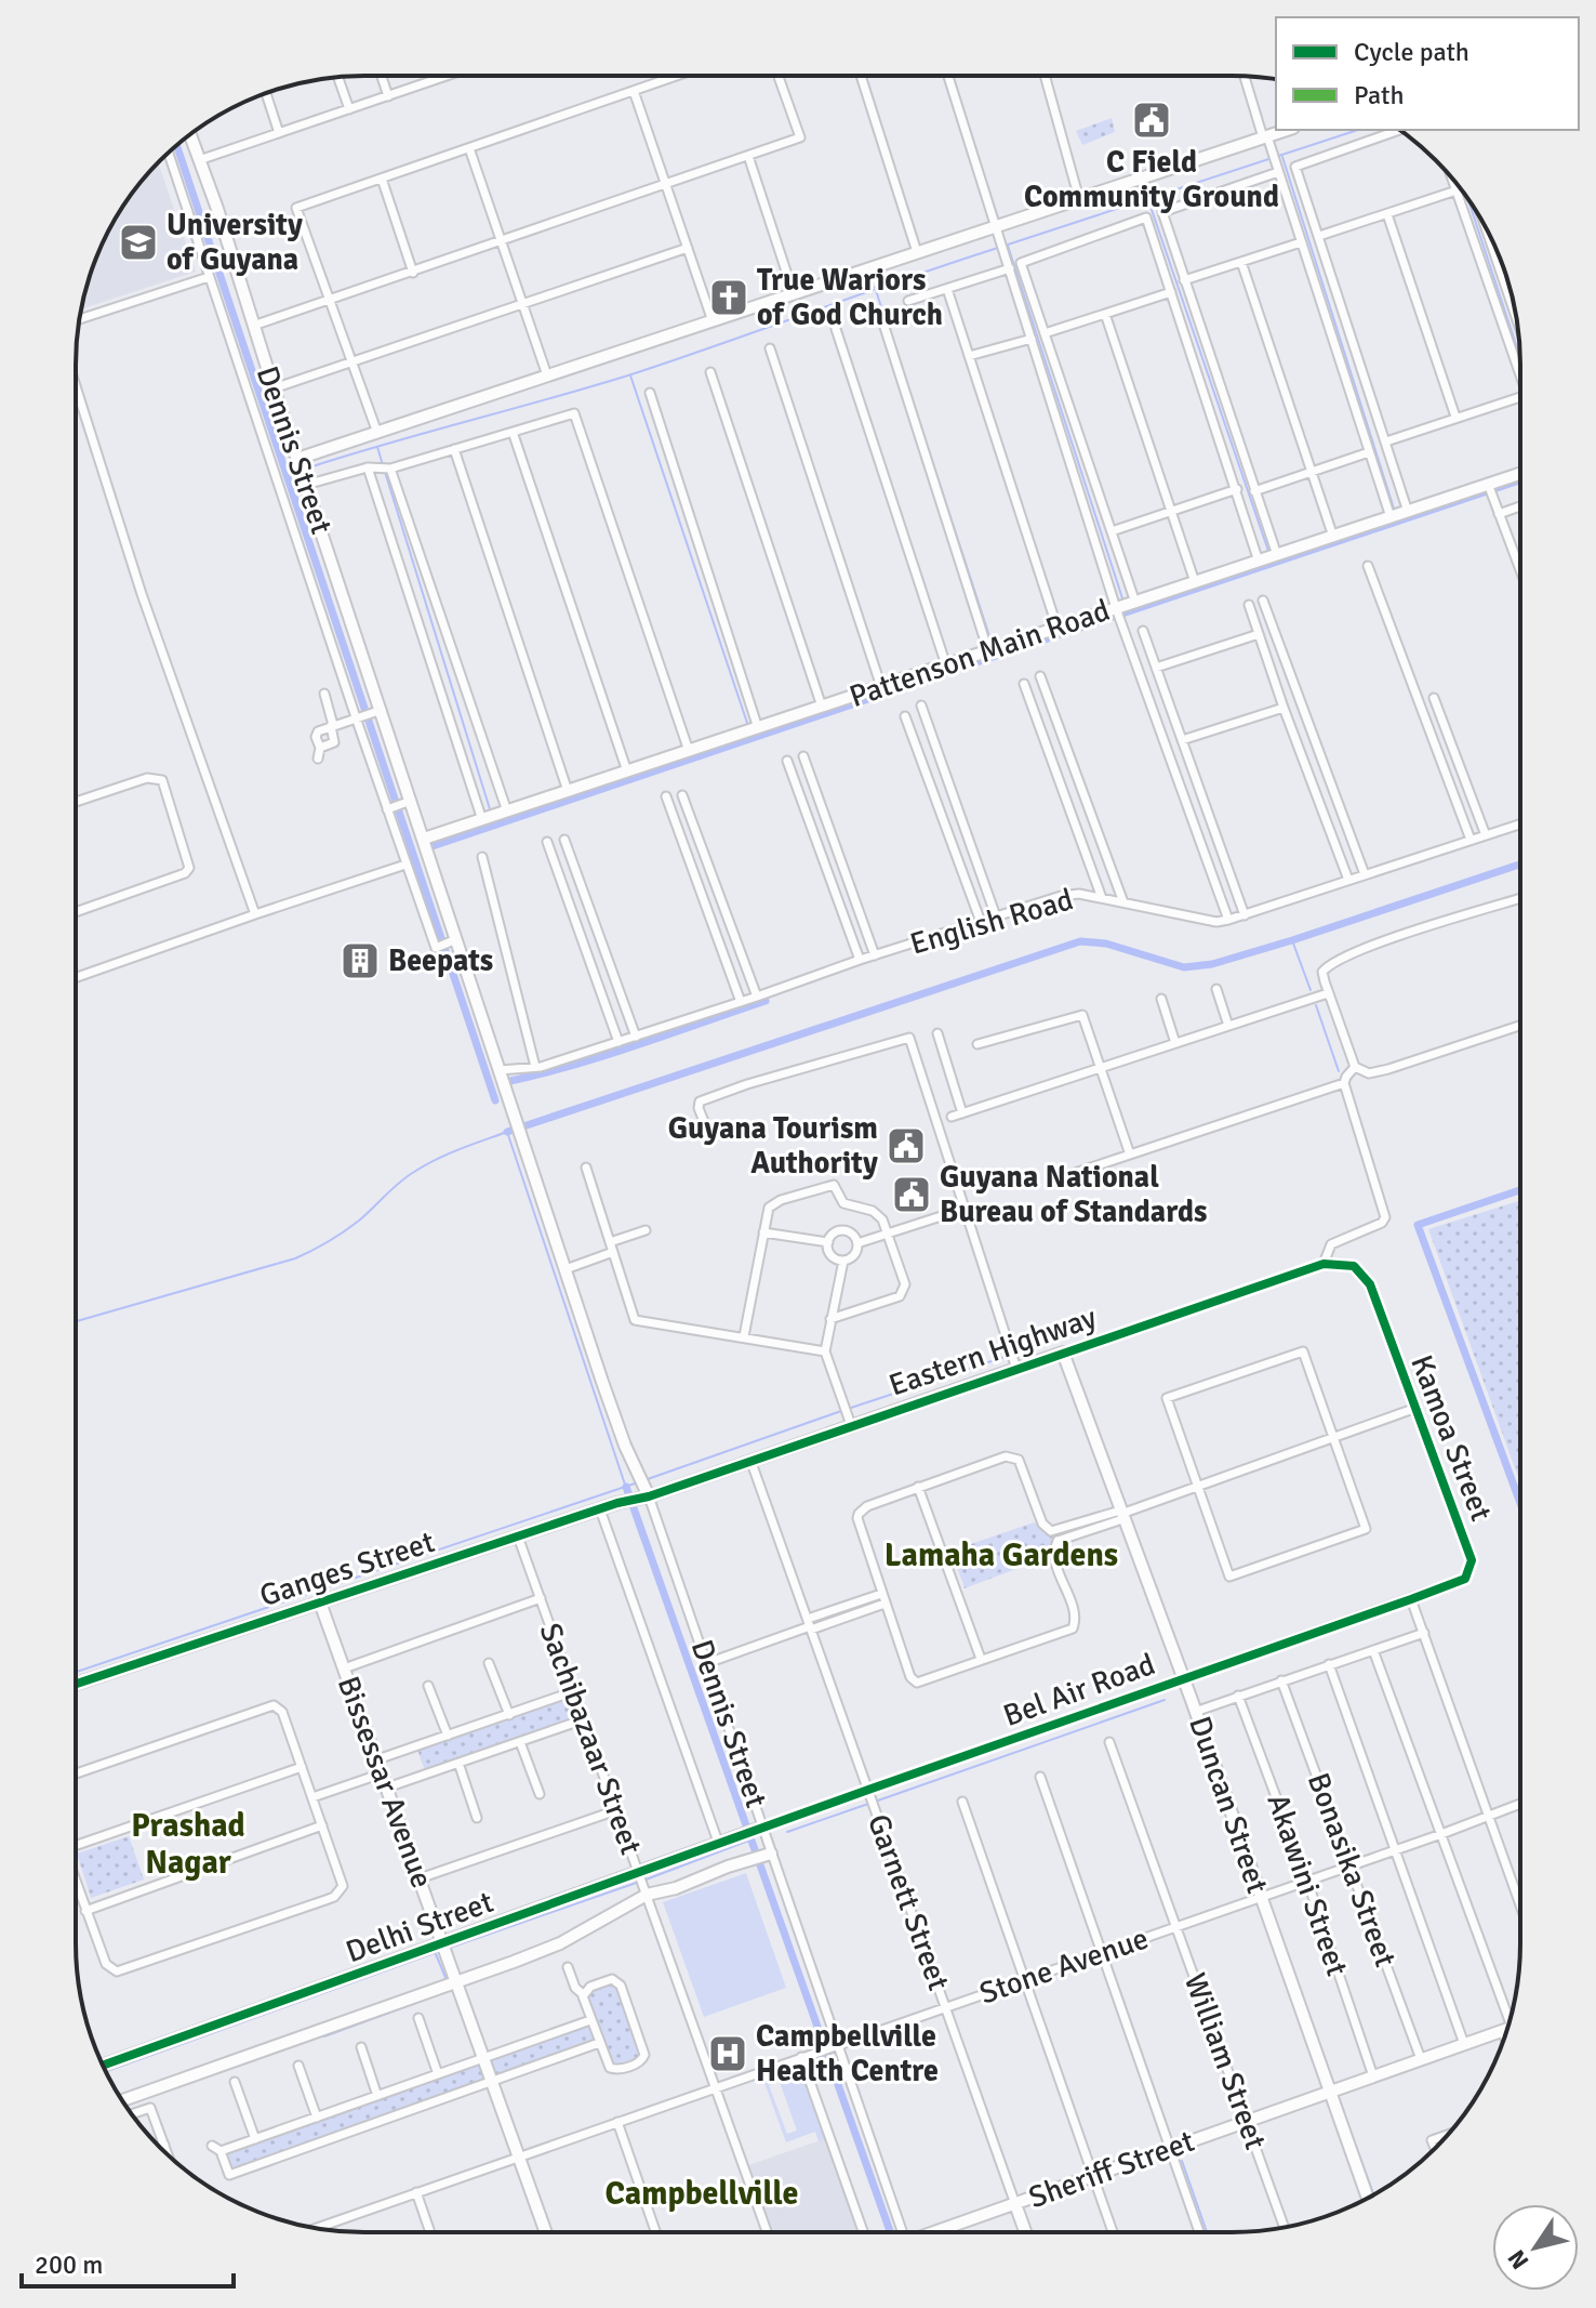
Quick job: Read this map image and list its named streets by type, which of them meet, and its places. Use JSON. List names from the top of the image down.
{
  "streets": {
    "street": [
      "Dennis Street",
      "Pattenson Main Road",
      "English Road",
      "Eastern Highway",
      "Kamoa Street",
      "Ganges Street",
      "Bel Air Road",
      "Sachibazaar Street",
      "Bissessar Avenue",
      "Duncan Street",
      "Bonasika Street",
      "Akawini Street",
      "Garnett Street",
      "Delhi Street",
      "Stone Avenue",
      "William Street",
      "Sheriff Street"
    ]
  },
  "crossings": [
    ["Dennis Street", "Pattenson Main Road"],
    ["Dennis Street", "English Road"],
    ["Dennis Street", "Eastern Highway"],
    ["Dennis Street", "Ganges Street"],
    ["Dennis Street", "Bel Air Road"],
    ["Dennis Street", "Delhi Street"],
    ["Dennis Street", "Stone Avenue"],
    ["Eastern Highway", "Kamoa Street"],
    ["Eastern Highway", "Ganges Street"],
    ["Eastern Highway", "Duncan Street"],
    ["Eastern Highway", "Garnett Street"],
    ["Kamoa Street", "Bel Air Road"],
    ["Ganges Street", "Sachibazaar Street"],
    ["Ganges Street", "Bissessar Avenue"],
    ["Bel Air Road", "Duncan Street"],
    ["Bel Air Road", "Garnett Street"],
    ["Bel Air Road", "Delhi Street"],
    ["Sachibazaar Street", "Delhi Street"],
    ["Sachibazaar Street", "Stone Avenue"],
    ["Bissessar Avenue", "Delhi Street"],
    ["Bissessar Avenue", "Stone Avenue"],
    ["Duncan Street", "Stone Avenue"],
    ["Duncan Street", "Sheriff Street"],
    ["Bonasika Street", "Stone Avenue"],
    ["Bonasika Street", "Sheriff Street"],
    ["Akawini Street", "Stone Avenue"],
    ["Akawini Street", "Sheriff Street"],
    ["Garnett Street", "Stone Avenue"],
    ["Garnett Street", "Sheriff Street"],
    ["Stone Avenue", "William Street"],
    ["William Street", "Sheriff Street"]
  ],
  "districts": ["Lamaha Gardens", "Prashad Nagar", "Campbellville"],
  "places": {
    "public building": ["C Field Community Ground", "Guyana Tourism Authority", "Guyana National Bureau of Standards"],
    "school or university": ["University of Guyana"],
    "church": ["True Wariors of God Church"],
    "building": ["Beepats"],
    "hospital": ["Campbellville Health Centre"]
  },
  "legend": ["Cycle path", "Path"],
  "scale_bar": "200 m",
  "north": "bottom left"
}
